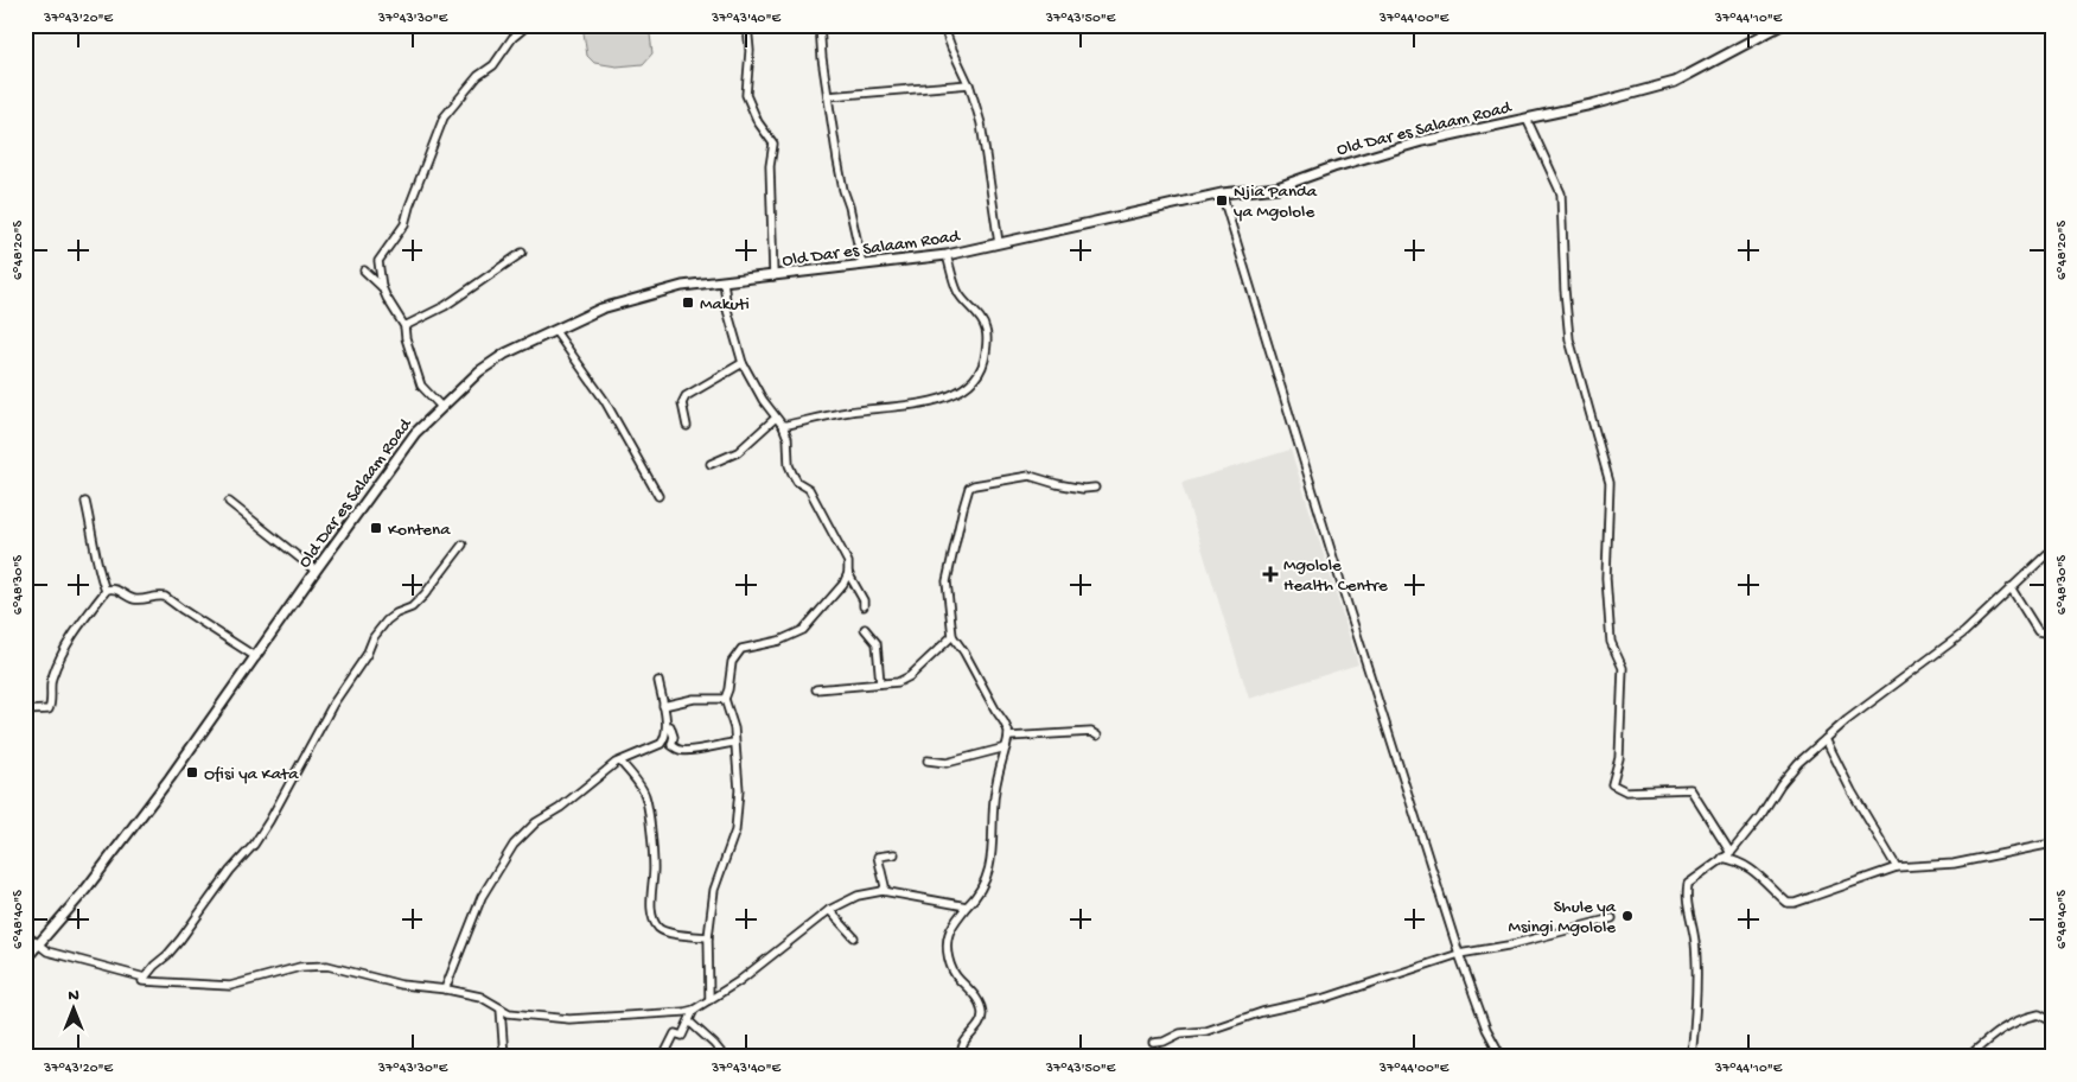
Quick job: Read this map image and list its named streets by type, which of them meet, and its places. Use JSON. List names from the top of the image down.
{
  "streets": {
    "street": ["Old Dar es Salaam Road"]
  },
  "places": {
    "transit": [
      "Njia Panda ya Mgolole",
      "Makuti",
      "Kontena",
      "Ofisi ya Kata"
    ],
    "health": ["Mgolole Health Centre"],
    "other": ["Shule ya Msingi Mgolole"]
  },
  "north": "top",
  "coordinates": [
    "37°43'20\"E",
    "37°43'30\"E",
    "37°43'40\"E",
    "37°43'50\"E",
    "37°44'00\"E",
    "37°44'10\"E",
    "6°48'20\"S",
    "6°48'30\"S",
    "6°48'40\"S"
  ]
}
